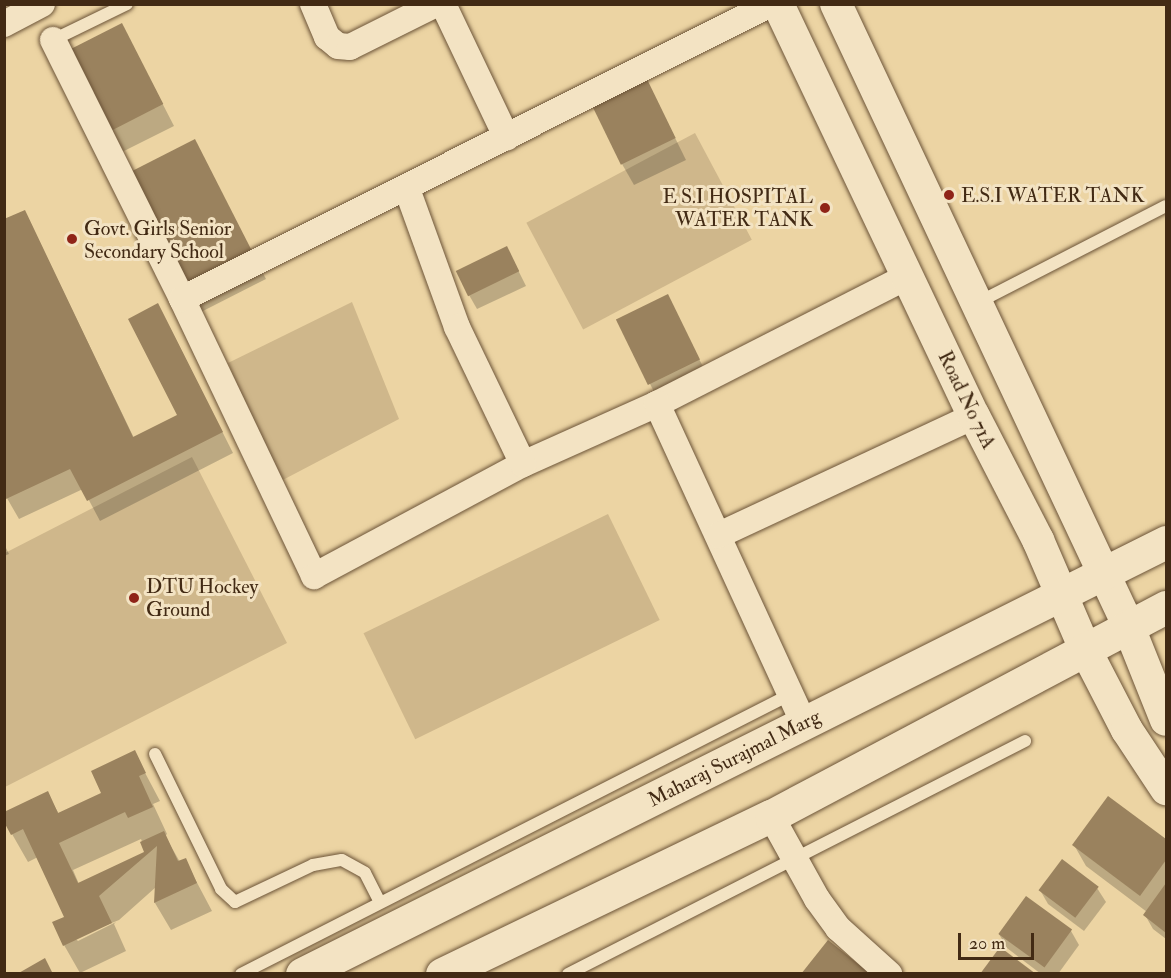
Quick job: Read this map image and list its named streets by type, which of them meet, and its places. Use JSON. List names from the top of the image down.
{
  "streets": {
    "main road": ["Maharaj Surajmal Marg"],
    "street": ["Road No 71A"]
  },
  "crossings": [
    ["Road No 71A", "Maharaj Surajmal Marg"]
  ],
  "places": [
    "E.S.I WATER TANK",
    "E S.I HOSPITAL WATER TANK",
    "Govt. Girls Senior Secondary School",
    "DTU Hockey Ground"
  ],
  "scale_bar": "20 m"
}
